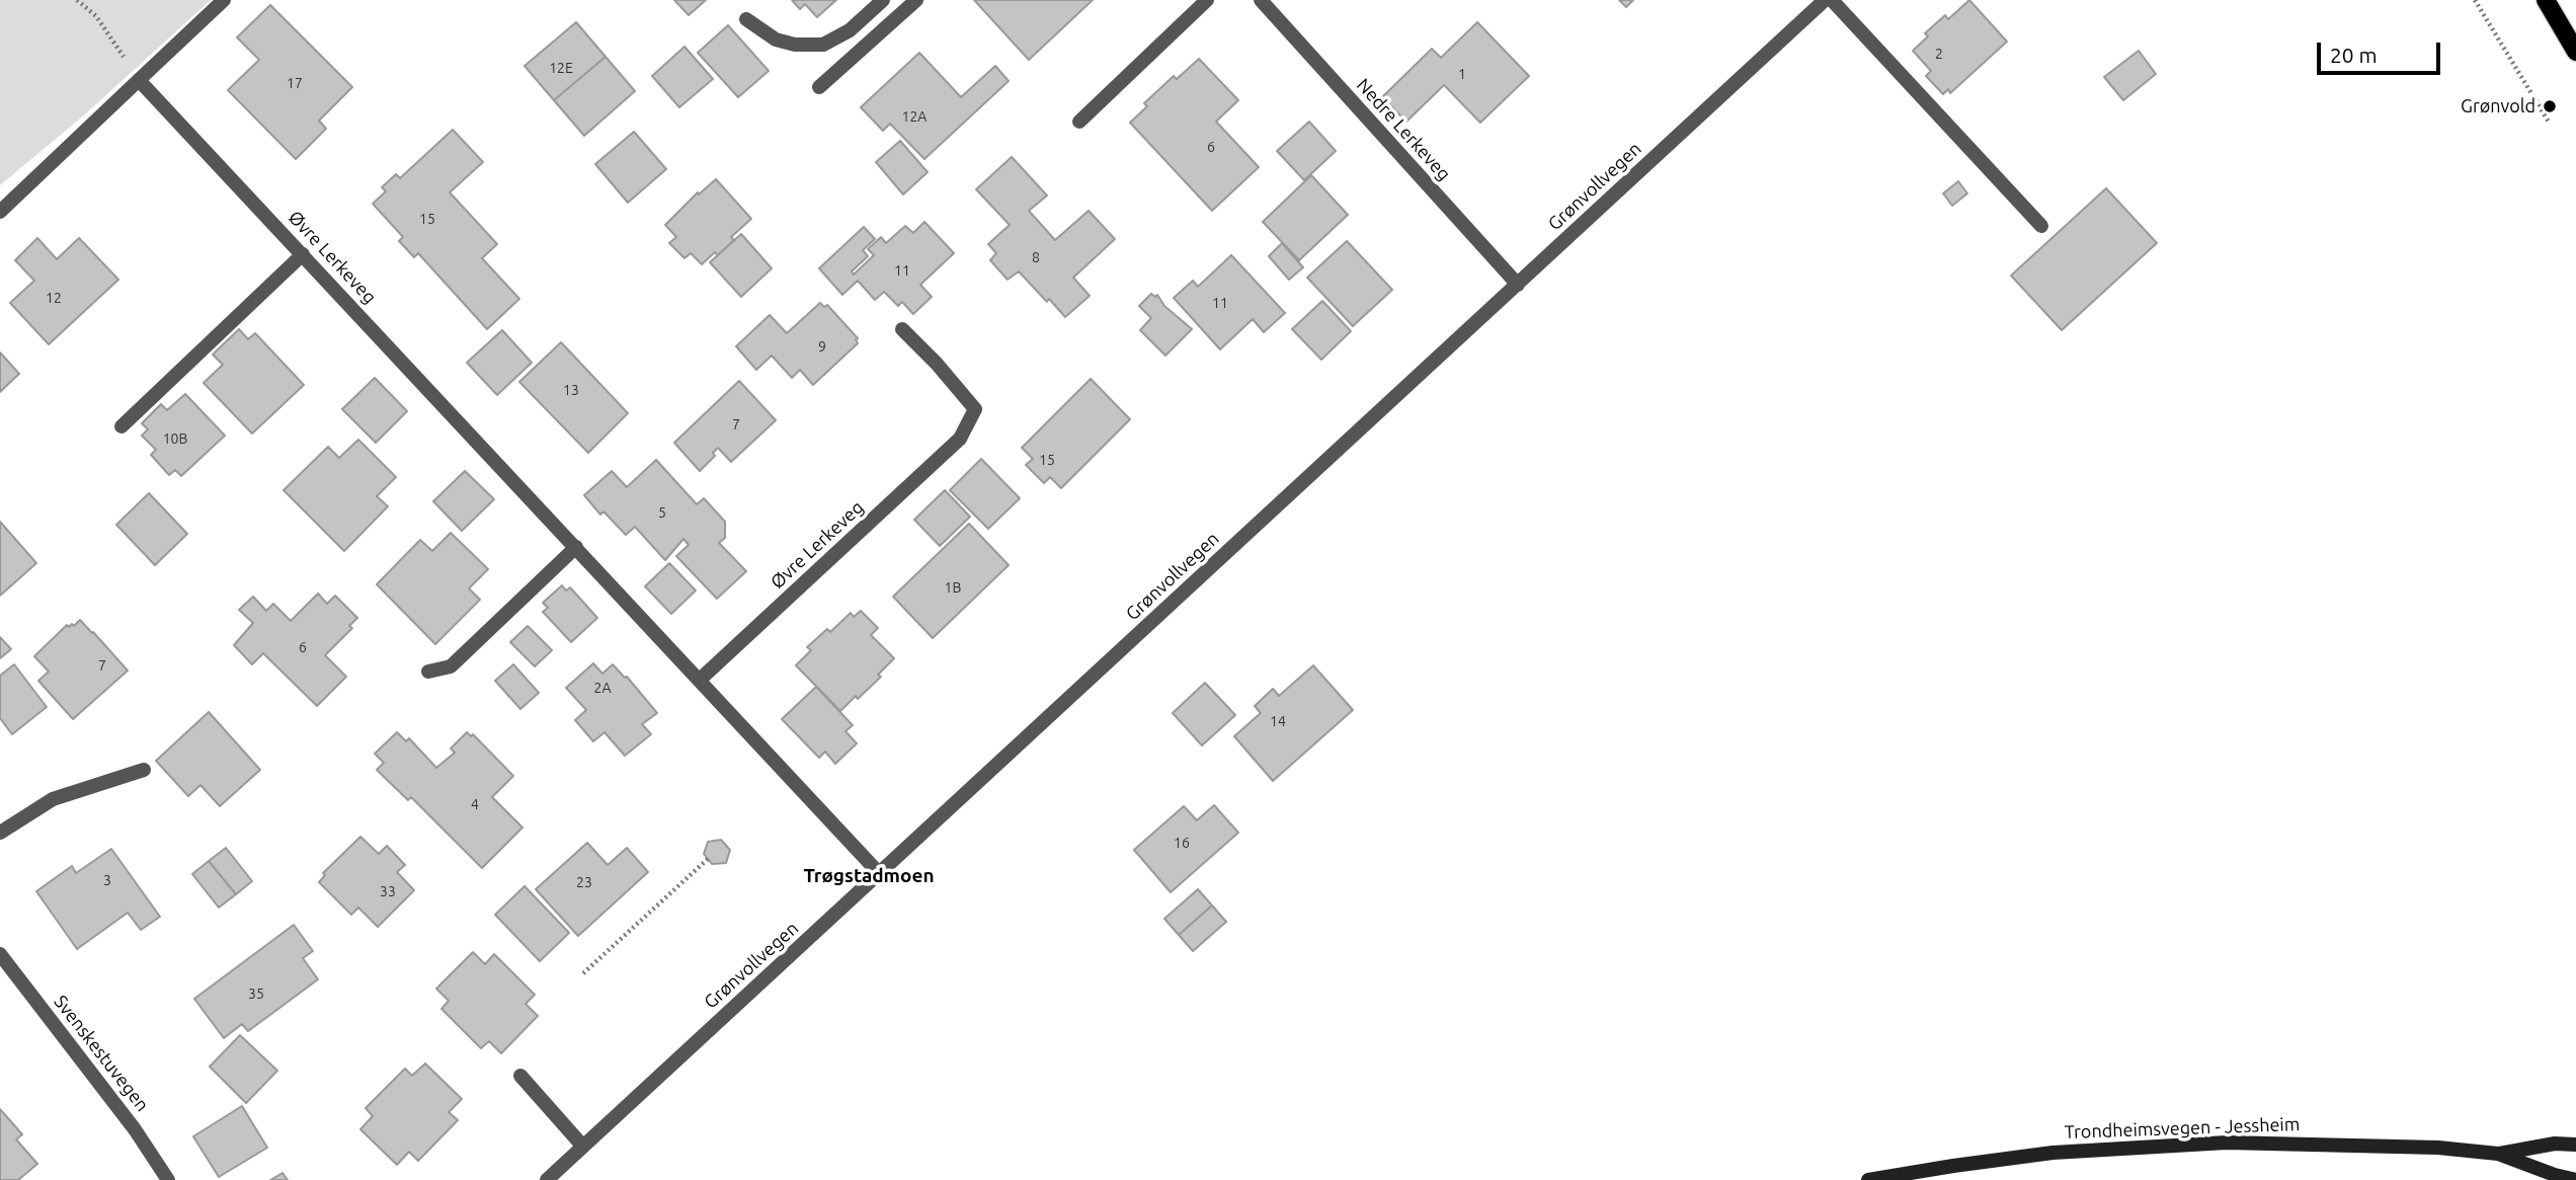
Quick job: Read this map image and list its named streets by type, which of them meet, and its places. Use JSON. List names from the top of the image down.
{
  "streets": {
    "main road": ["Trondheimsvegen - Jessheim"],
    "street": [
      "Nedre Lerkeveg",
      "Grønvollvegen",
      "Øvre Lerkeveg",
      "Svenskestuvegen"
    ]
  },
  "crossings": [
    ["Nedre Lerkeveg", "Grønvollvegen"],
    ["Grønvollvegen", "Øvre Lerkeveg"]
  ],
  "districts": ["Trøgstadmoen"],
  "places": ["Grønvold"],
  "house_numbers": [
    "2",
    "12E",
    "1",
    "17",
    "12A",
    "6",
    "15",
    "8",
    "11",
    "12",
    "11",
    "9",
    "13",
    "7",
    "10B",
    "15",
    "5",
    "1B",
    "6",
    "7",
    "2A",
    "14",
    "4",
    "16",
    "3",
    "23",
    "33",
    "35"
  ],
  "scale_bar": "20 m"
}
